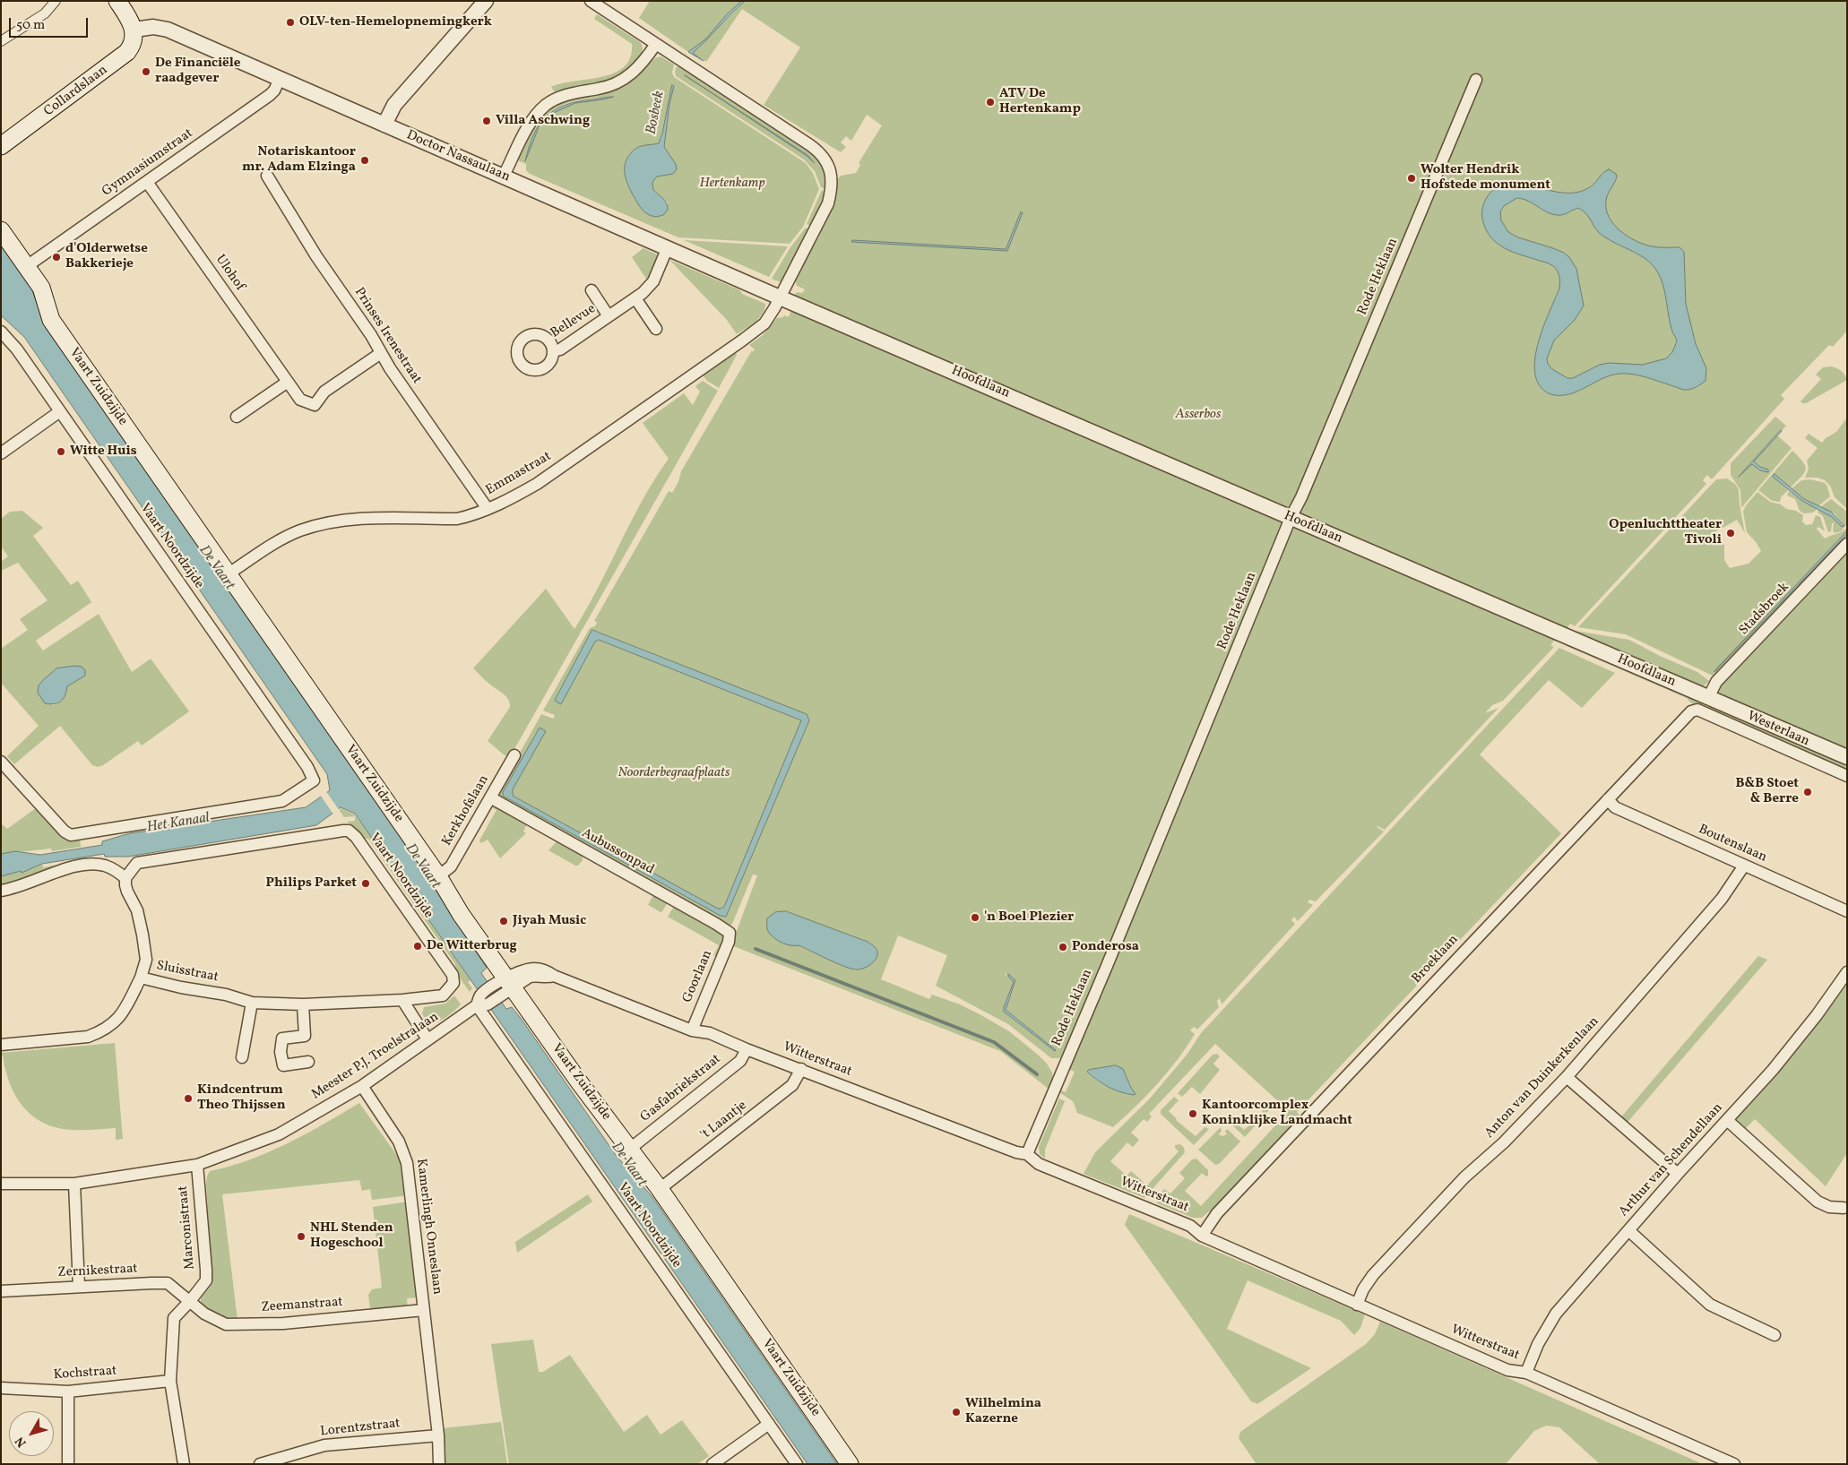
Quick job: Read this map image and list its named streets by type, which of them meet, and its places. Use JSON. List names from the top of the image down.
{
  "streets": {
    "main road": ["Collardslaan", "Vaart Zuidzijde"],
    "street": [
      "Doctor Nassaulaan",
      "Gymnasiumstraat",
      "Ulohof",
      "Rode Heklaan",
      "Bellevue",
      "Prinses Irenestraat",
      "Hoofdlaan",
      "Emmastraat",
      "Vaart Noordzijde",
      "Stadsbroek",
      "Westerlaan",
      "Kerkhofslaan",
      "Boutenslaan",
      "Aubussonpad",
      "Broeklaan",
      "Sluisstraat",
      "Goorlaan",
      "Meester P.J. Troelstralaan",
      "Witterstraat",
      "Anton van Duinkerkenlaan",
      "Gasfabriekstraat",
      "'t Laantje",
      "Arthur van Schendellaan",
      "Kamerlingh Onneslaan",
      "Marconistraat",
      "Zernikestraat",
      "Zeemanstraat",
      "Kochstraat",
      "Lorentzstraat"
    ]
  },
  "crossings": [
    ["Collardslaan", "Doctor Nassaulaan"],
    ["Doctor Nassaulaan", "Gymnasiumstraat"],
    ["Doctor Nassaulaan", "Bellevue"],
    ["Doctor Nassaulaan", "Hoofdlaan"],
    ["Doctor Nassaulaan", "Emmastraat"],
    ["Gymnasiumstraat", "Ulohof"],
    ["Gymnasiumstraat", "Vaart Zuidzijde"],
    ["Ulohof", "Prinses Irenestraat"],
    ["Rode Heklaan", "Hoofdlaan"],
    ["Rode Heklaan", "Witterstraat"],
    ["Prinses Irenestraat", "Emmastraat"],
    ["Hoofdlaan", "Emmastraat"],
    ["Hoofdlaan", "Stadsbroek"],
    ["Vaart Zuidzijde", "Emmastraat"],
    ["Vaart Zuidzijde", "Kerkhofslaan"],
    ["Vaart Zuidzijde", "Meester P.J. Troelstralaan"],
    ["Vaart Zuidzijde", "Witterstraat"],
    ["Vaart Zuidzijde", "Gasfabriekstraat"],
    ["Vaart Zuidzijde", "'t Laantje"],
    ["Vaart Noordzijde", "Sluisstraat"],
    ["Vaart Noordzijde", "Meester P.J. Troelstralaan"],
    ["Westerlaan", "Broeklaan"],
    ["Kerkhofslaan", "Aubussonpad"],
    ["Boutenslaan", "Broeklaan"],
    ["Boutenslaan", "Anton van Duinkerkenlaan"],
    ["Aubussonpad", "Goorlaan"],
    ["Broeklaan", "Witterstraat"],
    ["Goorlaan", "Witterstraat"],
    ["Meester P.J. Troelstralaan", "Witterstraat"],
    ["Meester P.J. Troelstralaan", "Kamerlingh Onneslaan"],
    ["Meester P.J. Troelstralaan", "Marconistraat"],
    ["Witterstraat", "Anton van Duinkerkenlaan"],
    ["Witterstraat", "Gasfabriekstraat"],
    ["Witterstraat", "'t Laantje"],
    ["Witterstraat", "Arthur van Schendellaan"],
    ["Kamerlingh Onneslaan", "Zeemanstraat"],
    ["Kamerlingh Onneslaan", "Lorentzstraat"],
    ["Marconistraat", "Zernikestraat"],
    ["Marconistraat", "Zeemanstraat"],
    ["Marconistraat", "Kochstraat"],
    ["Zernikestraat", "Zeemanstraat"]
  ],
  "water": ["Bosbeek", "De Vaart", "Het Kanaal"],
  "parks": ["Hertenkamp", "Asserbos", "Noorderbegraafplaats"],
  "places": [
    "OLV-ten-Hemelopnemingkerk",
    "De Financiële raadgever",
    "ATV De Hertenkamp",
    "Villa Aschwing",
    "Notariskantoor mr. Adam Elzinga",
    "Wolter Hendrik Hofstede monument",
    "d'Olderwetse Bakkerieje",
    "Witte Huis",
    "Openluchttheater Tivoli",
    "B&B Stoet & Berre",
    "Philips Parket",
    "'n Boel Plezier",
    "Jiyah Music",
    "De Witterbrug",
    "Ponderosa",
    "Kindcentrum Theo Thijssen",
    "Kantoorcomplex Koninklijke Landmacht",
    "NHL Stenden Hogeschool",
    "Wilhelmina Kazerne"
  ],
  "scale_bar": "50 m",
  "north": "bottom left"
}
